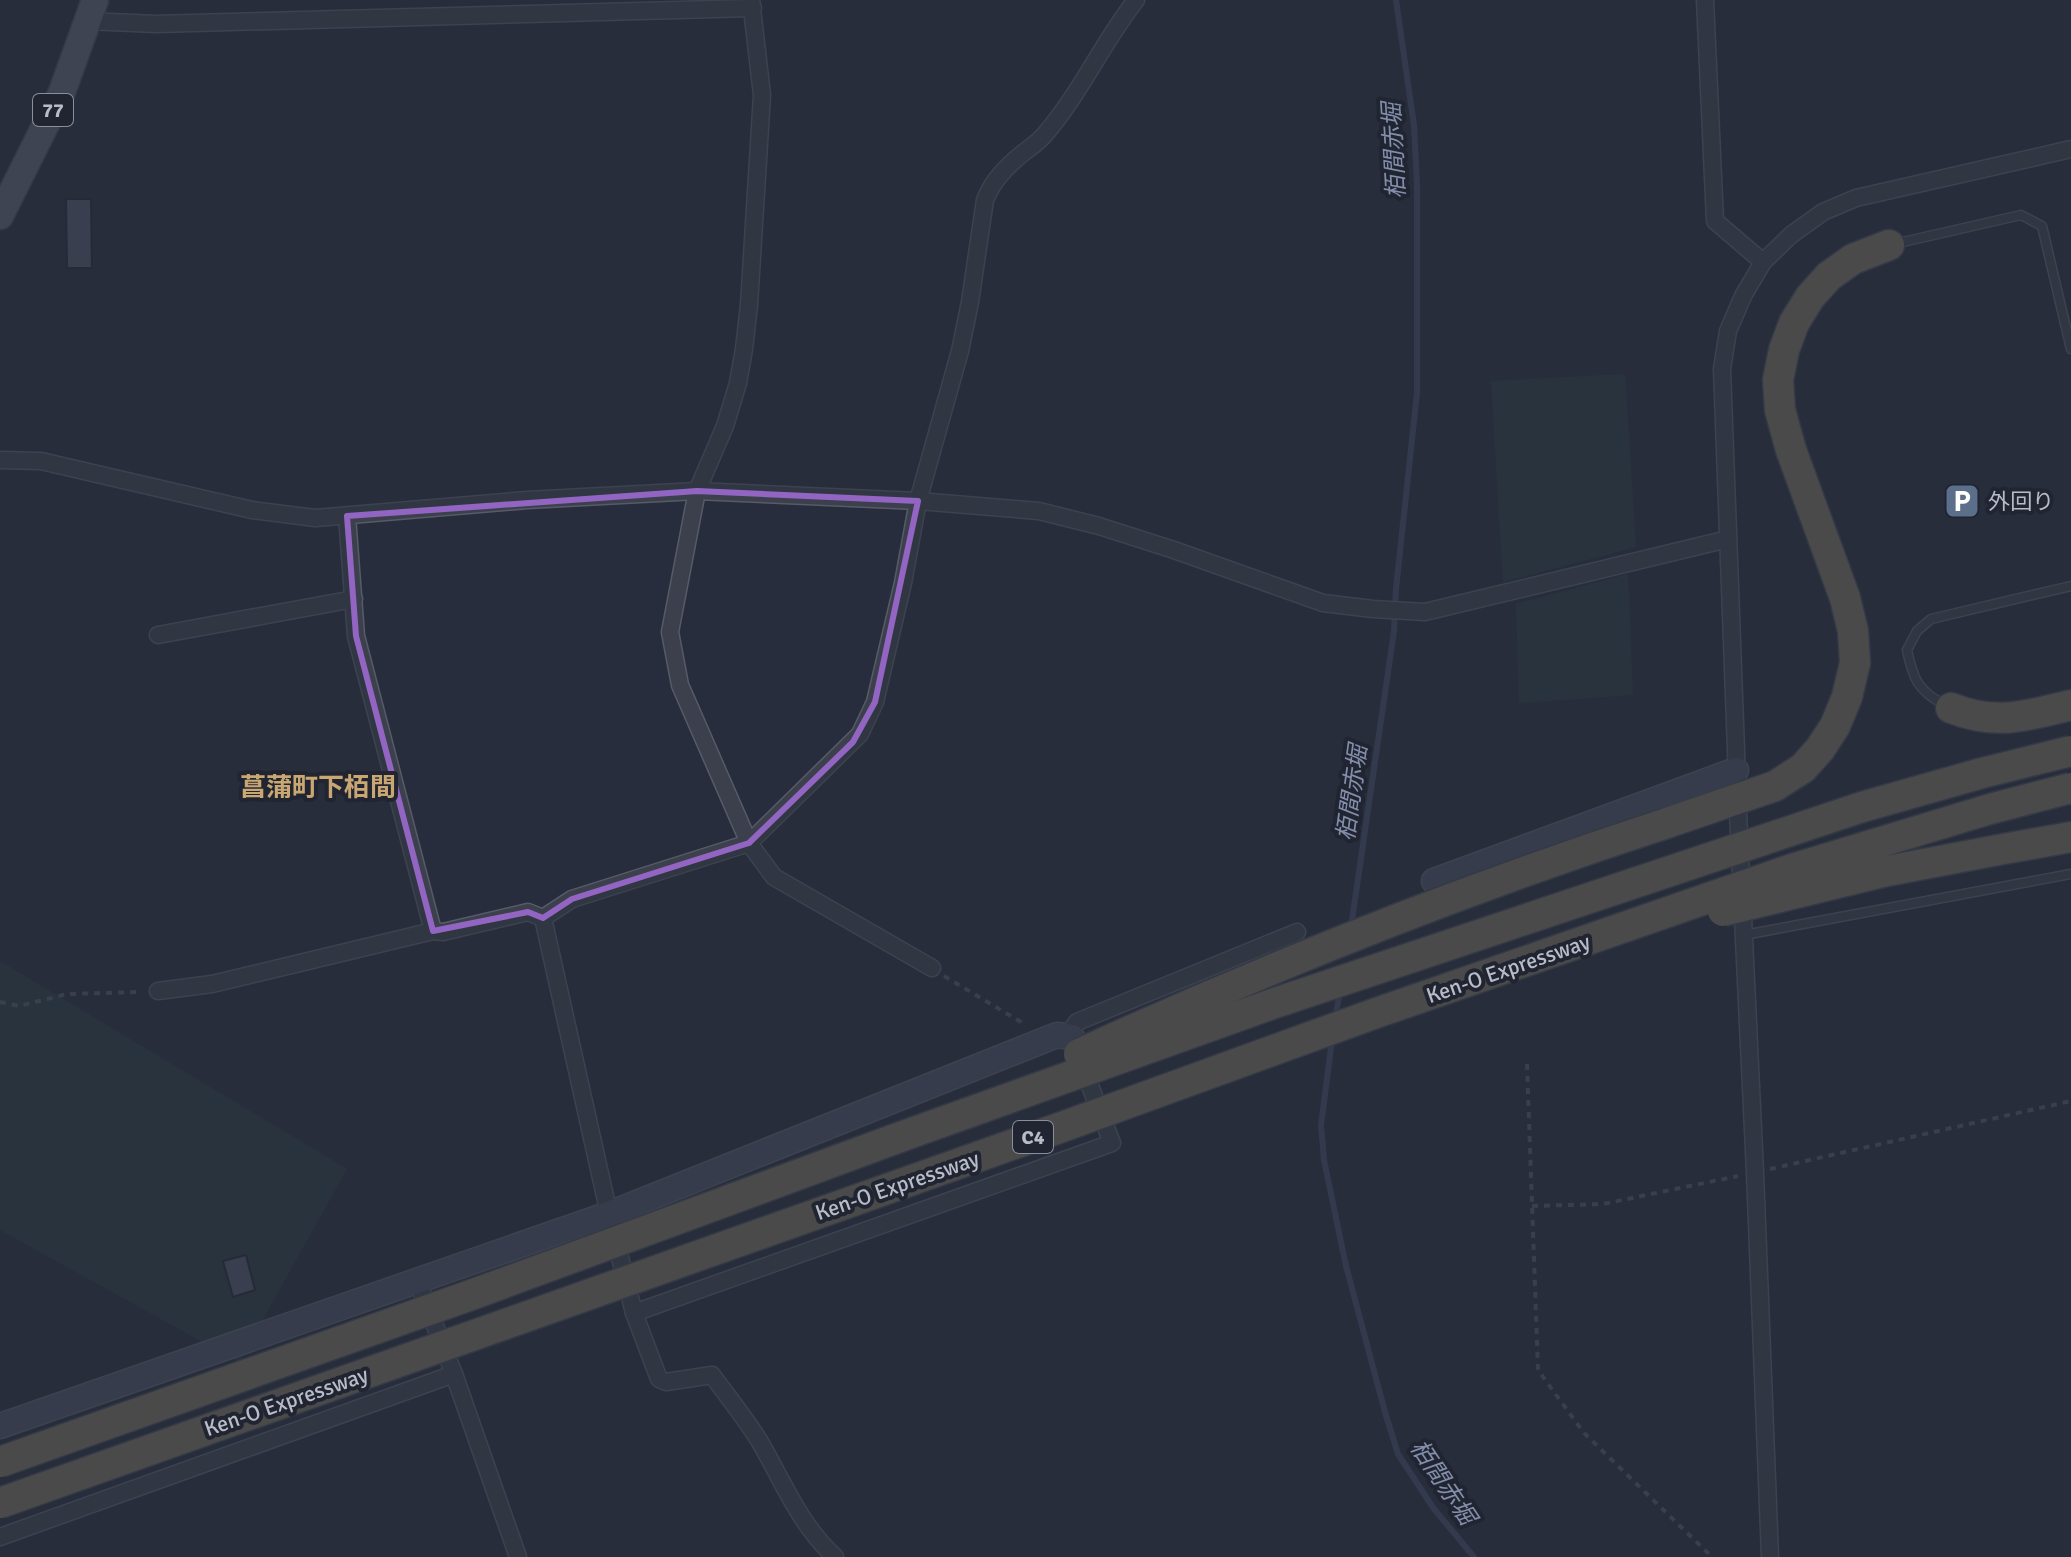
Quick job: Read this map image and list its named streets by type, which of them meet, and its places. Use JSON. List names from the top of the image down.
{
  "streets": {
    "highway": ["Ken-O Expressway", "C4"],
    "main road": ["77"]
  },
  "districts": ["菖蒲町下栢間"],
  "water": ["栢間赤堀"],
  "places": {
    "parking": ["外回り"]
  }
}
